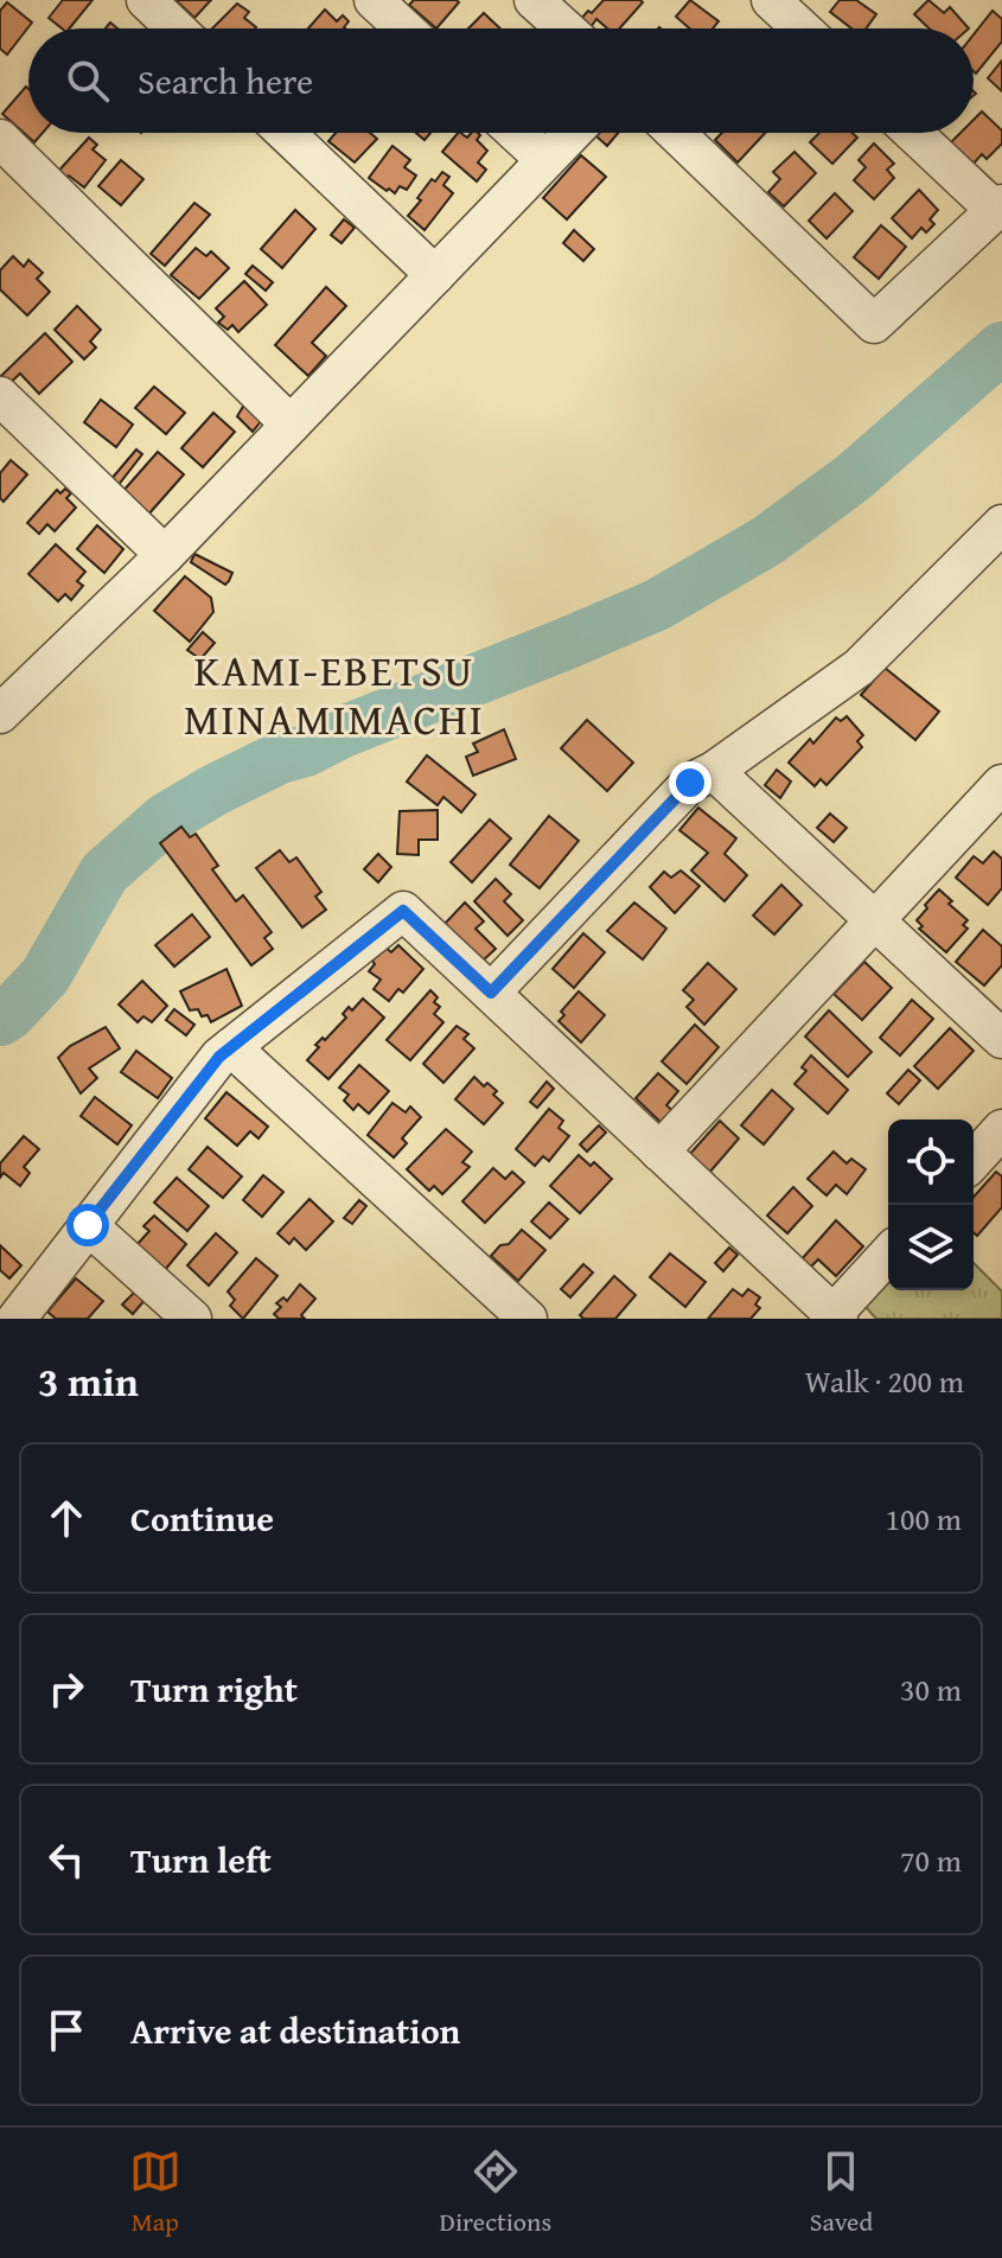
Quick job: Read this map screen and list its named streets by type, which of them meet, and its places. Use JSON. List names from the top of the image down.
{
  "districts": ["KAMI-EBETSU MINAMIMACHI"],
  "page": {
    "search": "Search here",
    "heading": ["3 min", "Walk · 200 m"],
    "list": [
      ["Continue", "100 m"],
      ["Turn right", "30 m"],
      ["Turn left", "70 m"],
      "Arrive at destination"
    ],
    "nav": ["Map", "Directions", "Saved"]
  }
}
